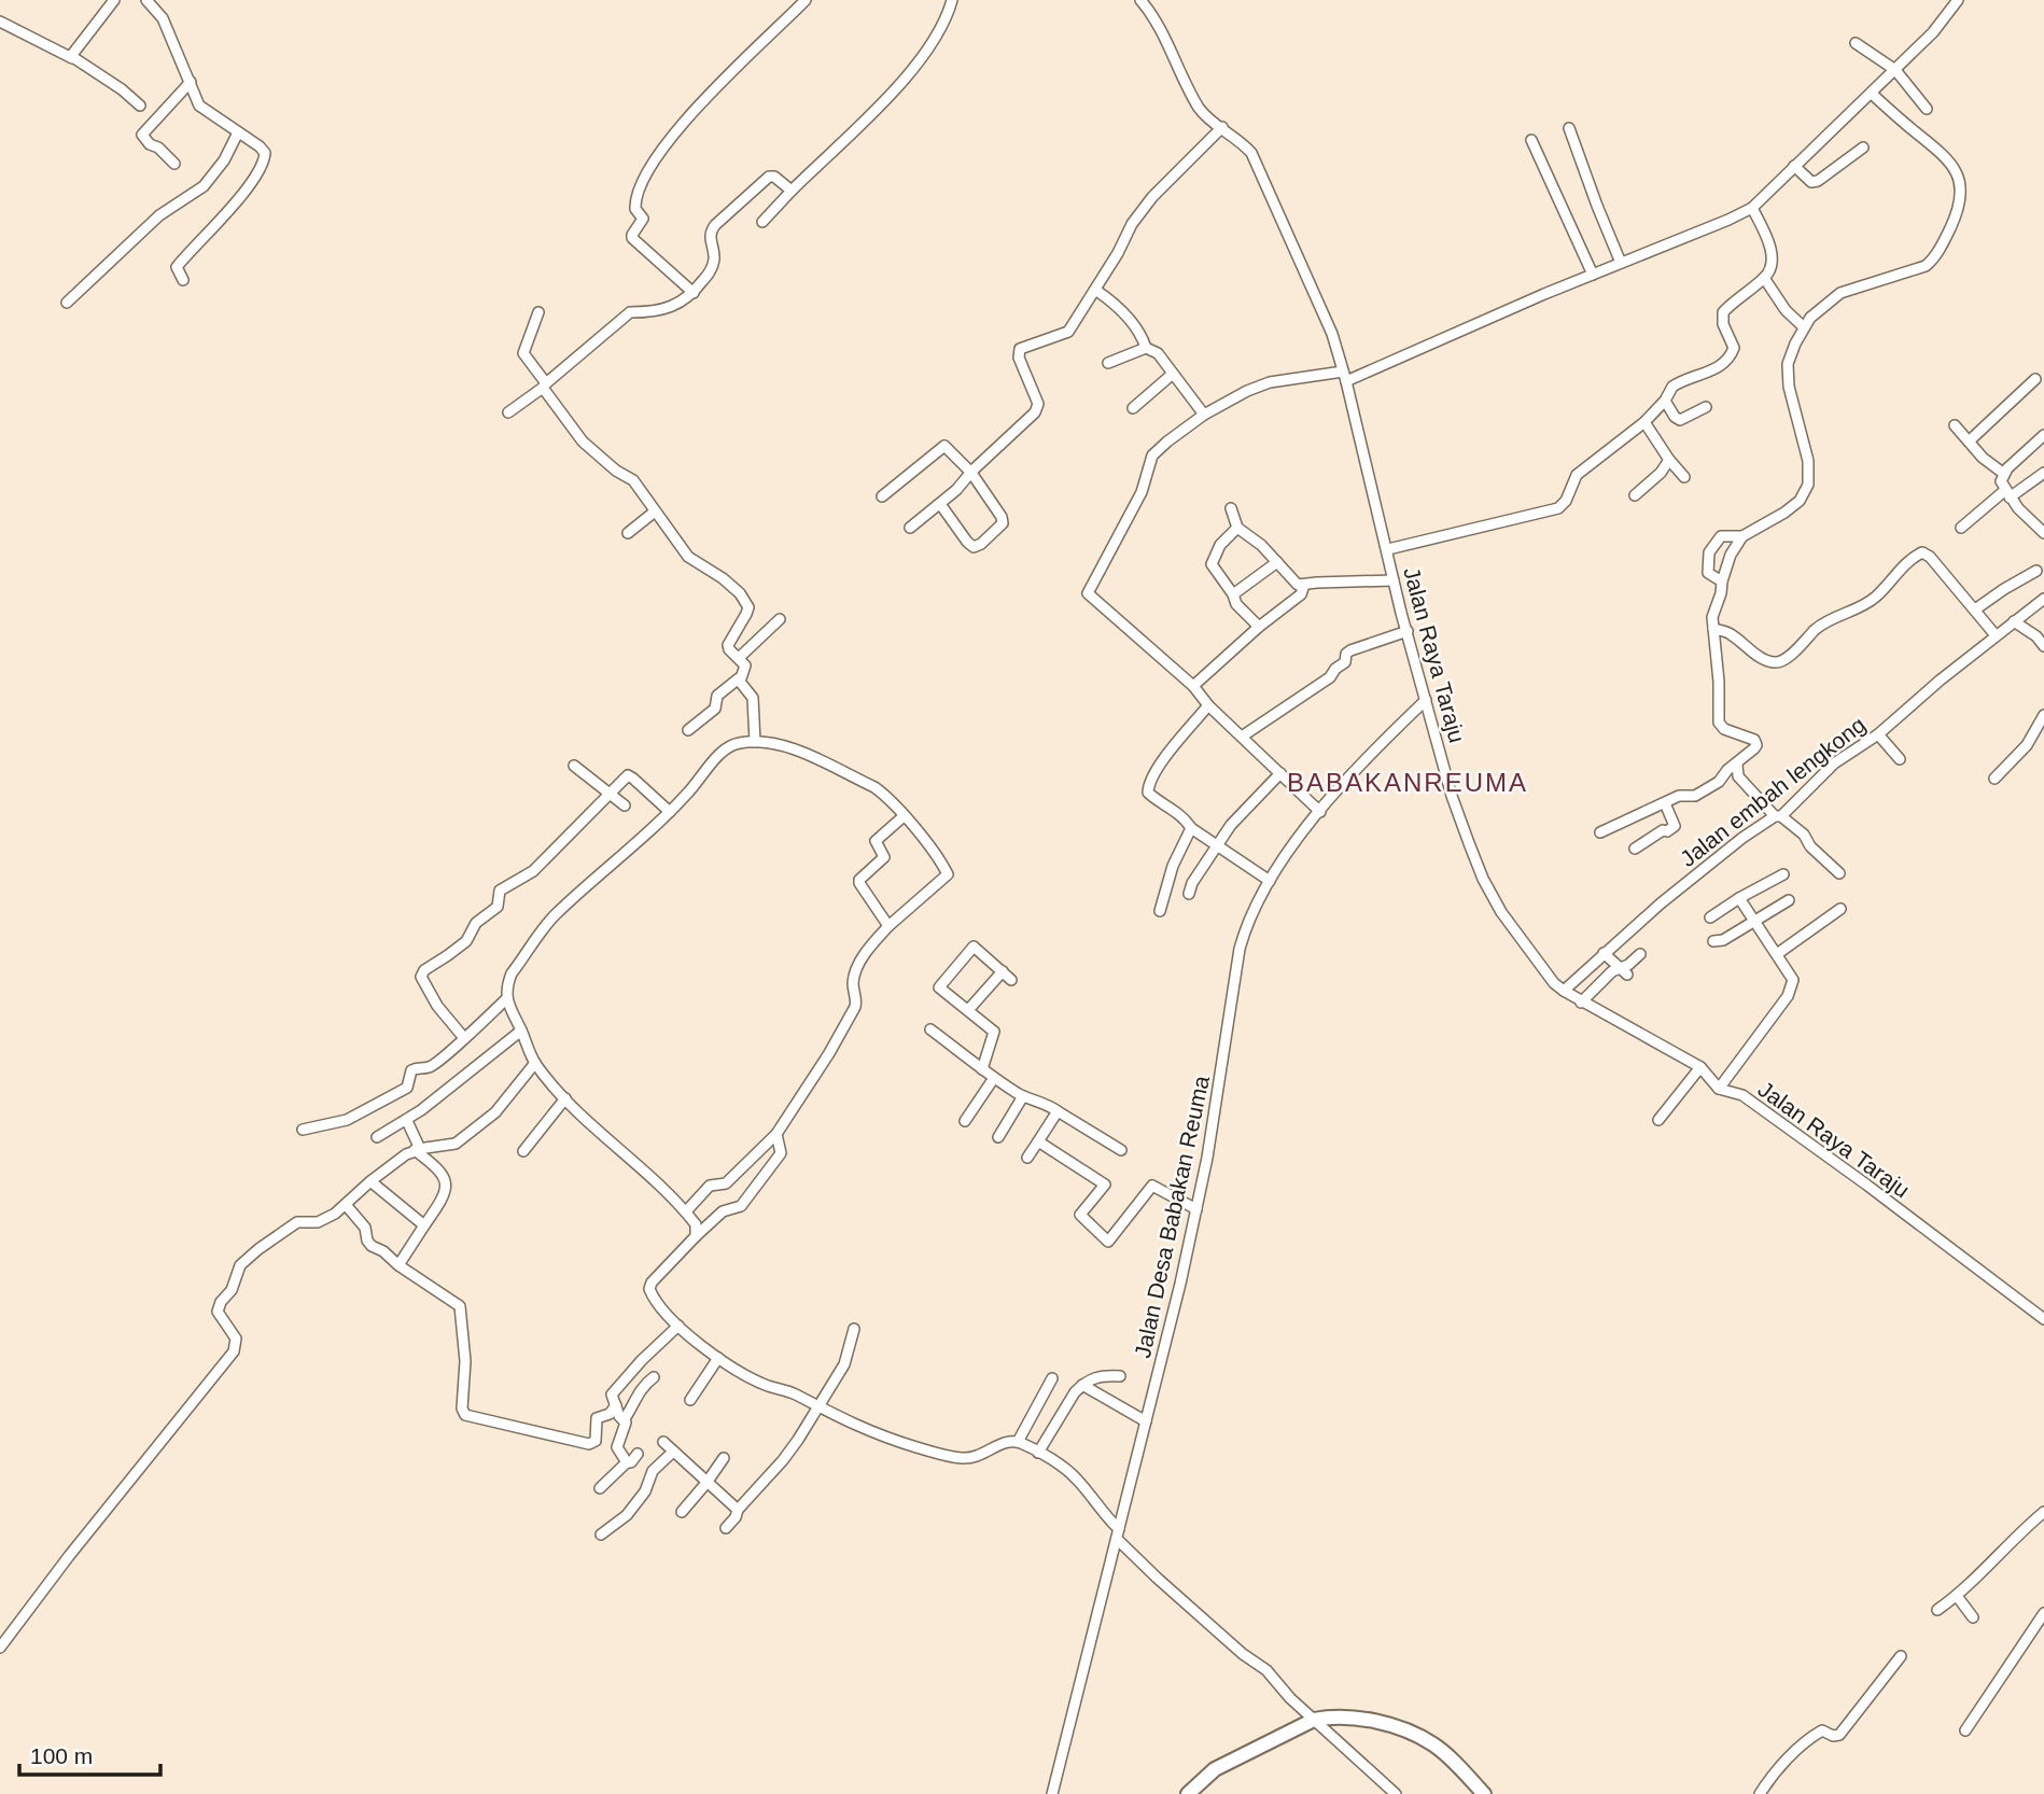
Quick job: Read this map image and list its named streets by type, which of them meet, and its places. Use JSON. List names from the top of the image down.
{
  "streets": {
    "street": ["Jalan Raya Taraju", "Jalan embah lengkong", "Jalan Desa Babakan Reuma"]
  },
  "crossings": [
    ["Jalan Raya Taraju", "Jalan embah lengkong"],
    ["Jalan Raya Taraju", "Jalan Desa Babakan Reuma"]
  ],
  "districts": ["BABAKANREUMA"],
  "scale_bar": "100 m"
}
